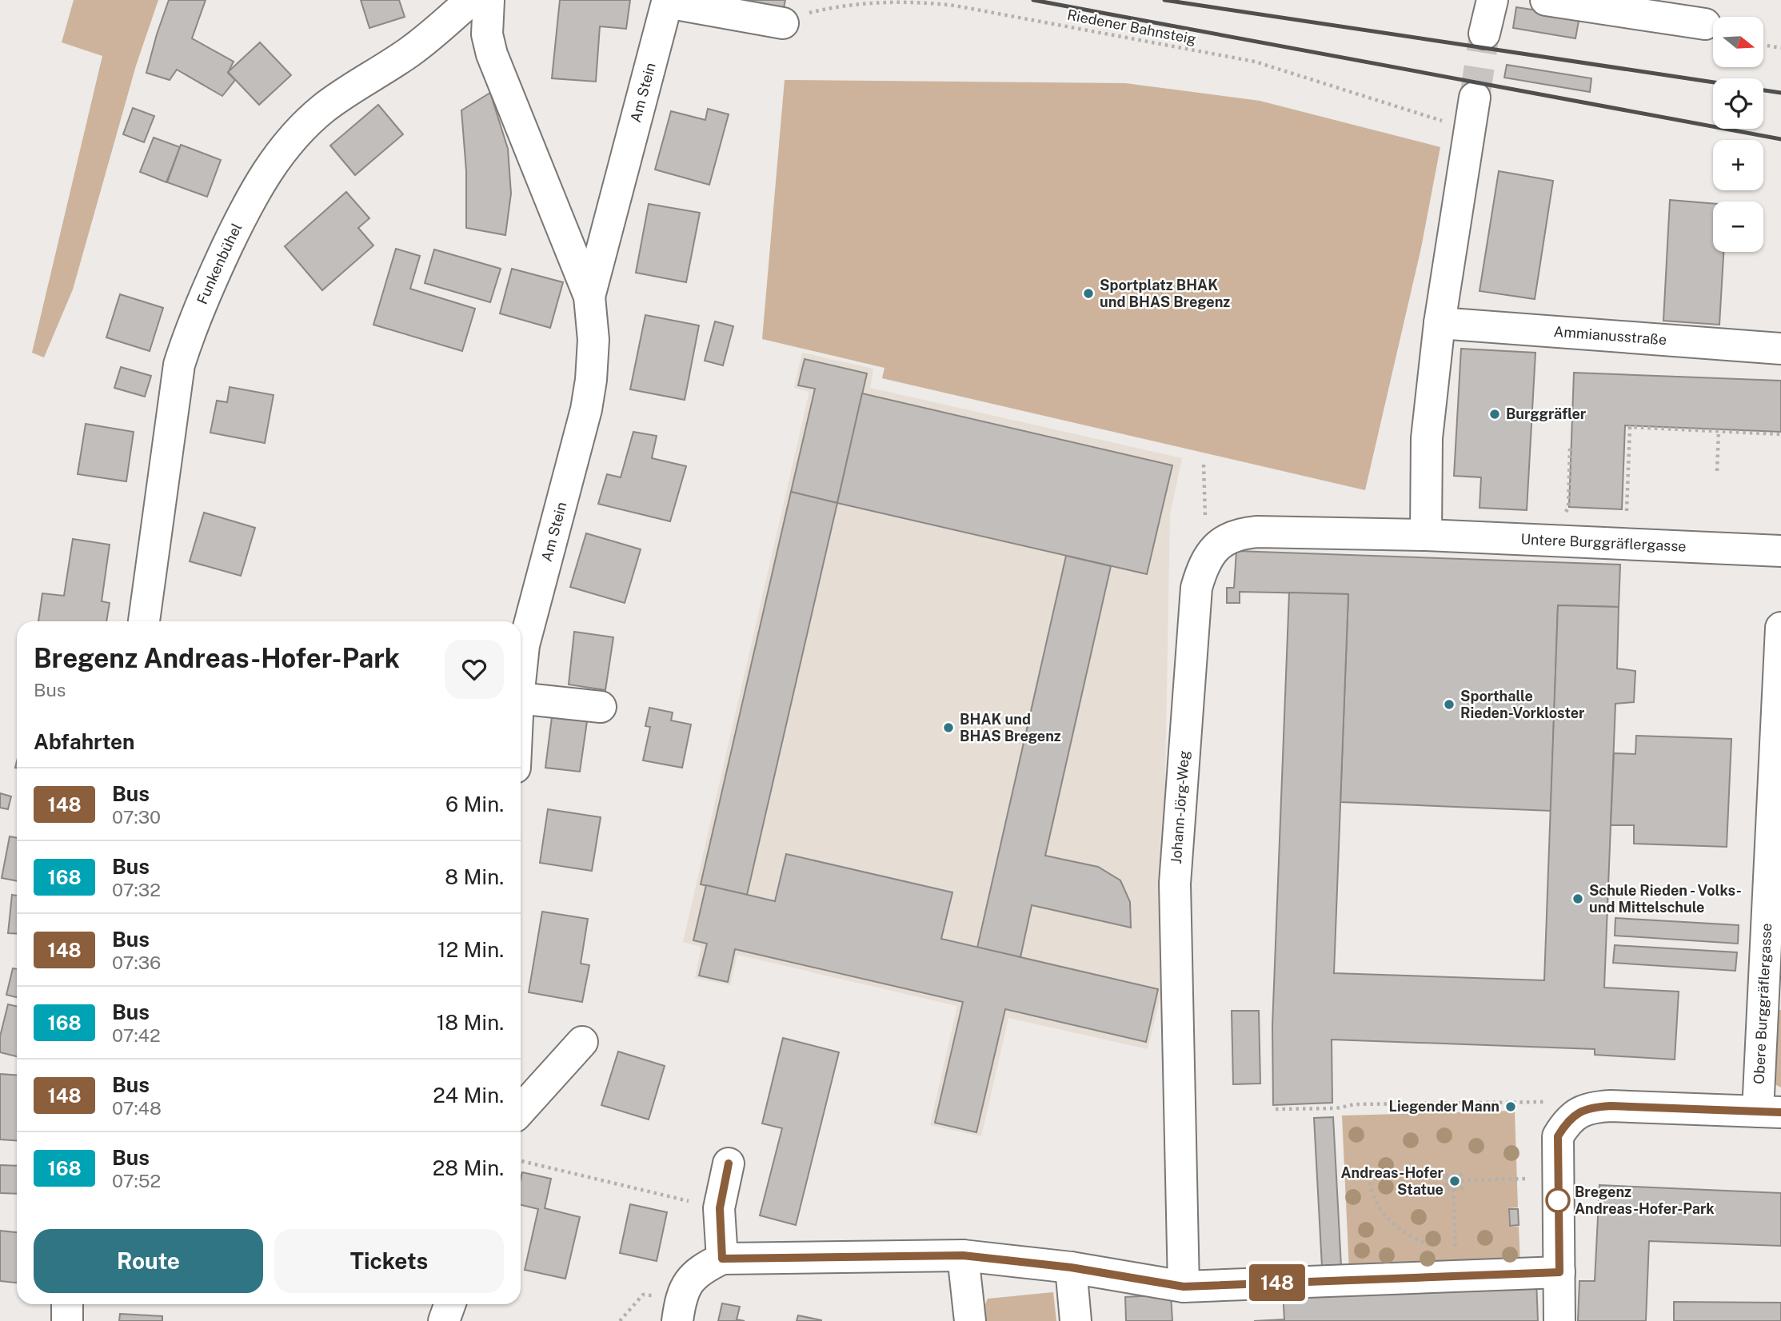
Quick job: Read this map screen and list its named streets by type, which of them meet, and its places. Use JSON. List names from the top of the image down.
{
  "streets": {
    "street": [
      "Am Stein",
      "Funkenbühel",
      "Ammianusstraße",
      "Untere Burggräflergasse",
      "Johann-Jörg-Weg",
      "Obere Burggräflergasse"
    ],
    "path": ["Riedener Bahnsteig"]
  },
  "crossings": [
    ["Riedener Bahnsteig", "Am Stein"],
    ["Untere Burggräflergasse", "Johann-Jörg-Weg"]
  ],
  "places": [
    "Sportplatz BHAK und BHAS Bregenz",
    "Burggräfler",
    "Sporthalle Rieden-Vorkloster",
    "BHAK und BHAS Bregenz",
    "Schule Rieden - Volks- und Mittelschule",
    "Liegender Mann",
    "Andreas-Hofer Statue",
    "Bregenz Andreas-Hofer-Park"
  ],
  "lines": ["bus line 148"],
  "north": "right",
  "page": {
    "on_map": "148",
    "map_buttons": ["+", "−"],
    "heading": [
      ["Bregenz Andreas-Hofer-Park", "Bus"],
      "Abfahrten"
    ],
    "list": [
      {
        "mark": "148",
        "name": "Bus",
        "note": "07:30",
        "value": "6 Min."
      },
      {
        "mark": "168",
        "name": "Bus",
        "note": "07:32",
        "value": "8 Min."
      },
      {
        "mark": "148",
        "name": "Bus",
        "note": "07:36",
        "value": "12 Min."
      },
      {
        "mark": "168",
        "name": "Bus",
        "note": "07:42",
        "value": "18 Min."
      },
      {
        "mark": "148",
        "name": "Bus",
        "note": "07:48",
        "value": "24 Min."
      },
      {
        "mark": "168",
        "name": "Bus",
        "note": "07:52",
        "value": "28 Min."
      }
    ],
    "buttons": ["Route", "Tickets"]
  }
}
